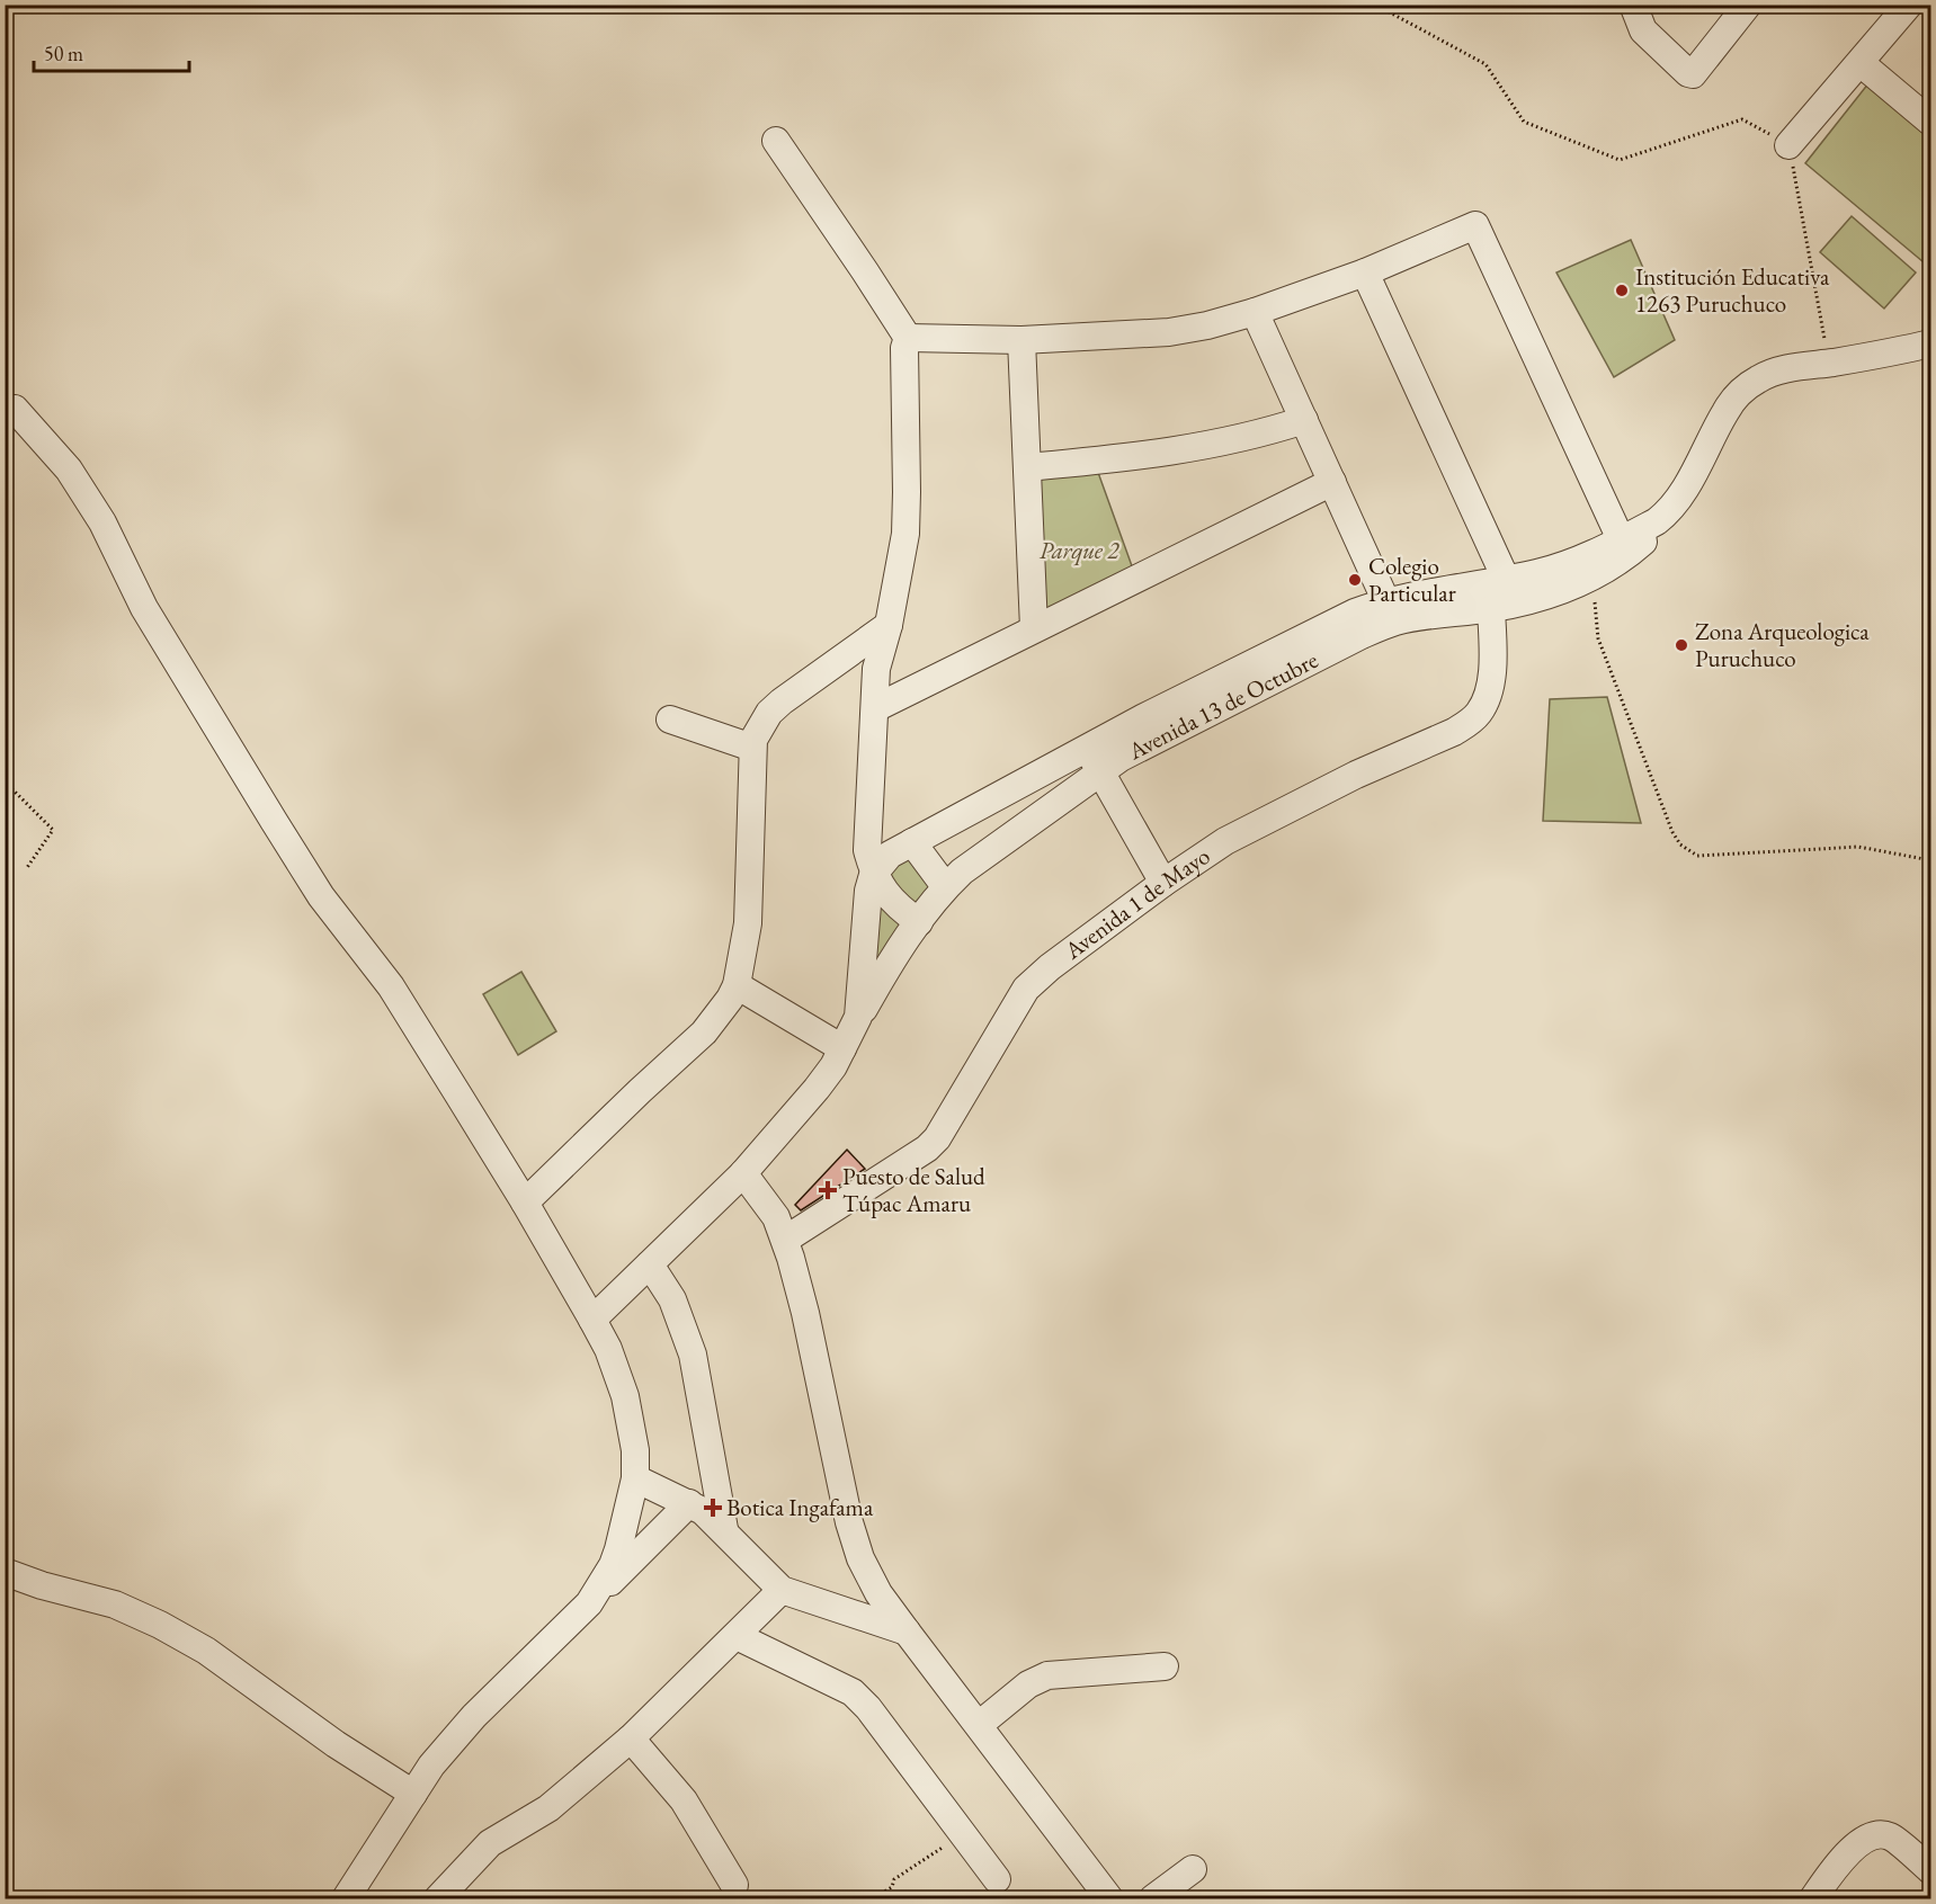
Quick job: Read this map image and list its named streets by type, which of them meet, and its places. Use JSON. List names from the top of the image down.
{
  "streets": {
    "street": ["Avenida 13 de Octubre", "Avenida 1 de Mayo"]
  },
  "crossings": [
    ["Avenida 13 de Octubre", "Avenida 1 de Mayo"]
  ],
  "parks": ["Parque 2"],
  "places": {
    "other": ["Institución Educativa 1263 Puruchuco", "Colegio Particular", "Zona Arqueologica Puruchuco"],
    "health": ["Puesto de Salud Túpac Amaru", "Botica Ingafama"]
  },
  "scale_bar": "50 m"
}
